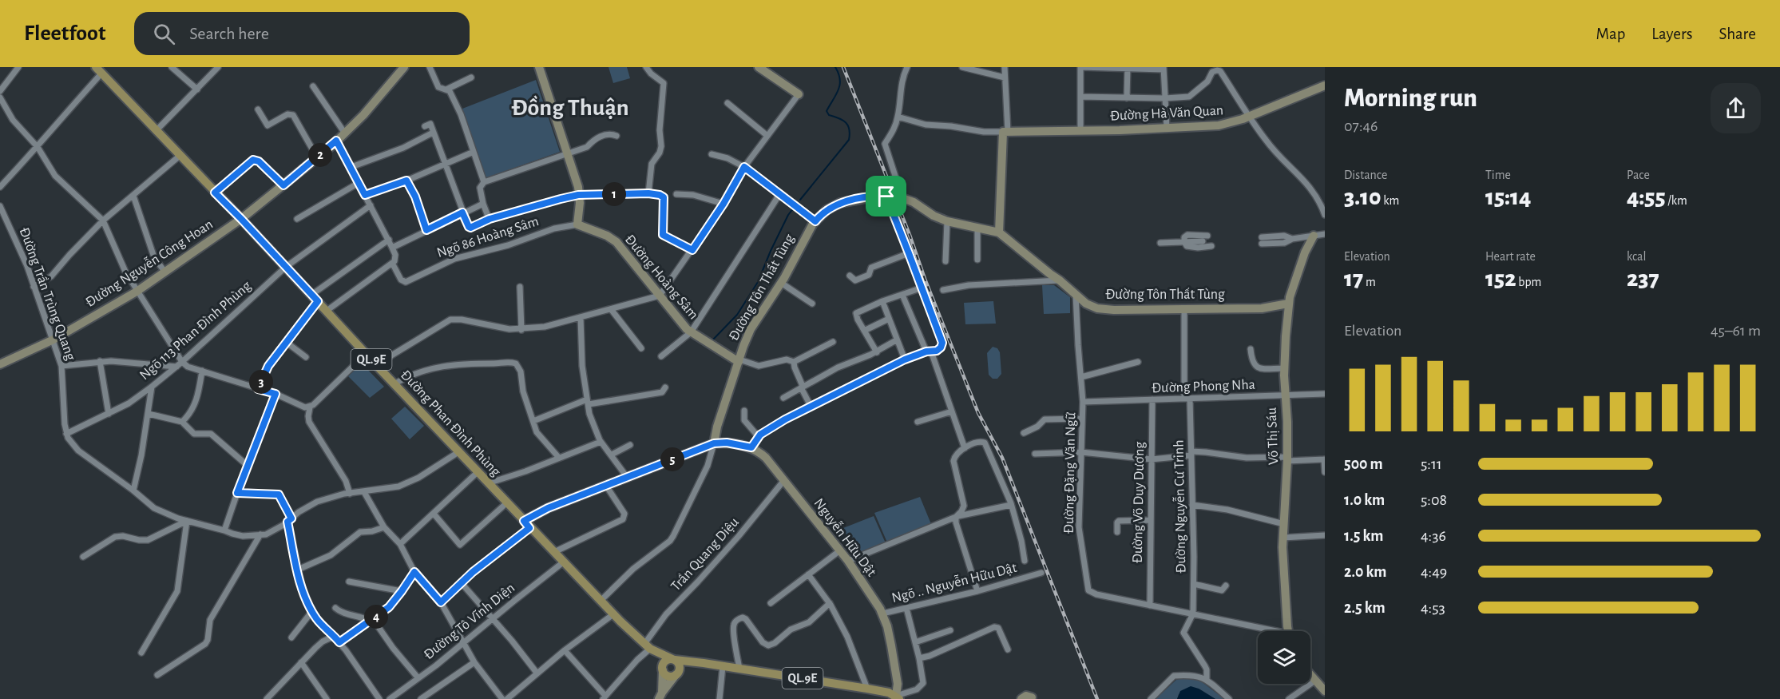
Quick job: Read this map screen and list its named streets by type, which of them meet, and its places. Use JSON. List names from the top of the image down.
{
  "streets": {
    "main road": ["QL.9E", "Đường Phan Đình Phùng"],
    "street": [
      "Đường Hà Văn Quan",
      "Ngõ 86 Hoàng Sâm",
      "Đường Nguyễn Công Hoan",
      "Đường Hoàng Sâm",
      "Đường Tôn Thất Tùng",
      "Đường Trần Trùng Quang",
      "Ngõ 113 Phan Đình Phùng",
      "Đường Phong Nha",
      "Võ Thị Sáu",
      "Đường Đặng Văn Ngữ",
      "Đường Võ Duy Dương",
      "Đường Nguyễn Cư Trinh",
      "Nguyễn Hữu Dật",
      "Trần Quang Diệu",
      "Ngõ .. Nguyễn Hữu Dật",
      "Đường Tô Vĩnh Diện"
    ]
  },
  "crossings": [
    ["Ngõ 86 Hoàng Sâm", "Đường Hoàng Sâm"],
    ["Đường Nguyễn Công Hoan", "Đường Trần Trùng Quang"],
    ["Đường Nguyễn Công Hoan", "Đường Phan Đình Phùng"],
    ["Đường Hoàng Sâm", "Đường Tôn Thất Tùng"],
    ["Đường Tôn Thất Tùng", "Võ Thị Sáu"],
    ["Đường Tôn Thất Tùng", "Đường Đặng Văn Ngữ"],
    ["Đường Tôn Thất Tùng", "Đường Nguyễn Cư Trinh"],
    ["Đường Tôn Thất Tùng", "Nguyễn Hữu Dật"],
    ["Đường Trần Trùng Quang", "Ngõ 113 Phan Đình Phùng"],
    ["Ngõ 113 Phan Đình Phùng", "Đường Phan Đình Phùng"],
    ["QL.9E", "Đường Phan Đình Phùng"],
    ["QL.9E", "Nguyễn Hữu Dật"],
    ["Đường Phong Nha", "Võ Thị Sáu"],
    ["Đường Phong Nha", "Đường Đặng Văn Ngữ"],
    ["Đường Phong Nha", "Đường Võ Duy Dương"],
    ["Đường Phong Nha", "Đường Nguyễn Cư Trinh"],
    ["Đường Phan Đình Phùng", "Trần Quang Diệu"],
    ["Đường Phan Đình Phùng", "Đường Tô Vĩnh Diện"],
    ["Đường Đặng Văn Ngữ", "Đường Võ Duy Dương"],
    ["Đường Đặng Văn Ngữ", "Đường Nguyễn Cư Trinh"],
    ["Nguyễn Hữu Dật", "Trần Quang Diệu"],
    ["Nguyễn Hữu Dật", "Ngõ .. Nguyễn Hữu Dật"]
  ],
  "districts": ["Đồng Thuận"],
  "page": {
    "header": "Fleetfoot",
    "search": "Search here",
    "nav": ["Map", "Layers", "Share"],
    "heading": ["Morning run", "07:46"],
    "pins": [
      "2",
      "1",
      "3",
      "5",
      "4"
    ],
    "stats": [
      ["Distance", "3.10 km"],
      ["Time", "15:14"],
      ["Pace", "4:55 /km"],
      ["Elevation", "17 m"],
      ["Heart rate", "152 bpm"],
      ["kcal", "237"]
    ],
    "chart": ["Elevation", "45–61 m"],
    "list": [
      {
        "name": "500 m",
        "note": "5:11"
      },
      {
        "name": "1.0 km",
        "note": "5:08"
      },
      {
        "name": "1.5 km",
        "note": "4:36"
      },
      {
        "name": "2.0 km",
        "note": "4:49"
      },
      {
        "name": "2.5 km",
        "note": "4:53"
      }
    ]
  }
}
